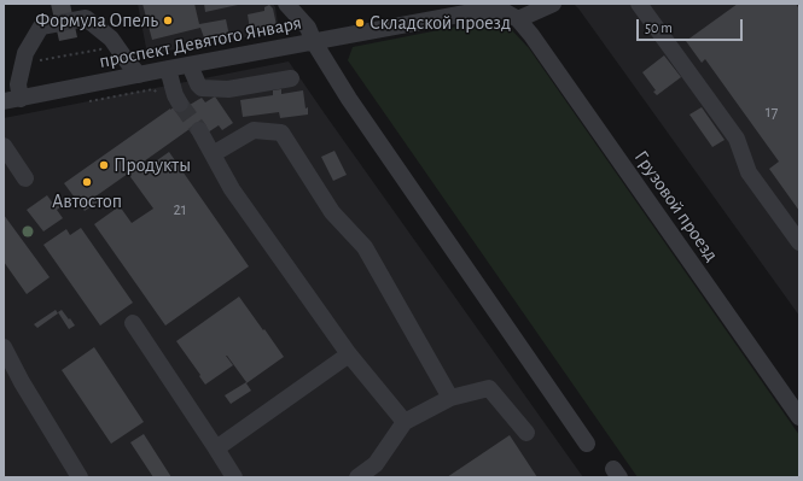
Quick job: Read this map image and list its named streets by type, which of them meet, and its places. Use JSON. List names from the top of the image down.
{
  "streets": {
    "street": ["проспект Девятого Января", "Грузовой проезд"]
  },
  "crossings": [
    ["проспект Девятого Января", "Грузовой проезд"]
  ],
  "places": [
    "Формула Опель",
    "Складской проезд",
    "Продукты",
    "Автостоп"
  ],
  "house_numbers": ["17", "21"],
  "scale_bar": "50 m"
}
